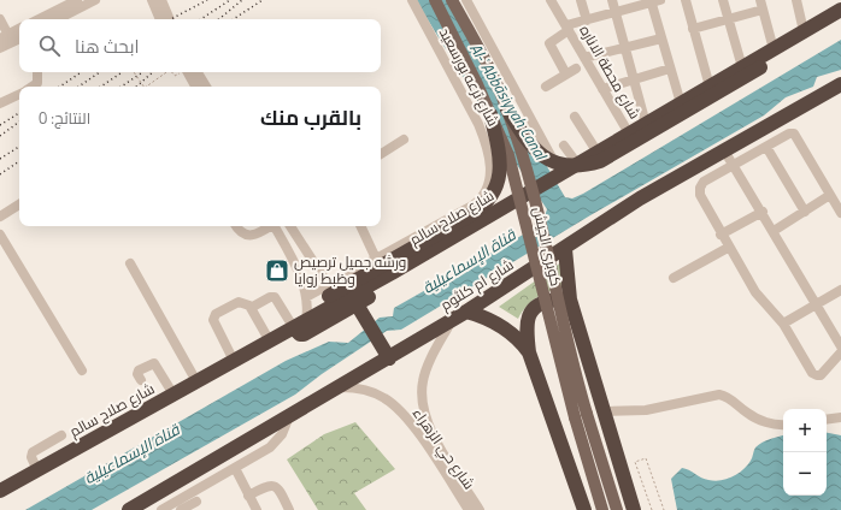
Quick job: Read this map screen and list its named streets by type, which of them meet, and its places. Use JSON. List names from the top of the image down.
{
  "streets": {
    "highway": ["شارع صلاح سالم", "شارع ام كلثوم"],
    "main road": ["كوبرى الجيش"],
    "street": ["شارع محطة الاناره", "شارع ترعه بورسعيد", "شارع حي الزهراء"]
  },
  "crossings": [
    ["شارع محطة الاناره", "شارع صلاح سالم"],
    ["شارع ام كلثوم", "شارع حي الزهراء"]
  ],
  "water": ["Al-ʿAbbāsiyyah Canal", "قناة الإسماعيلية"],
  "places": {
    "shop": ["ورشه جميل ترصيص وظبط زوايا"]
  },
  "page": {
    "search": "ابحث هنا",
    "heading": ["بالقرب منك", "النتائج: 0"],
    "map_buttons": ["+", "−"]
  }
}
